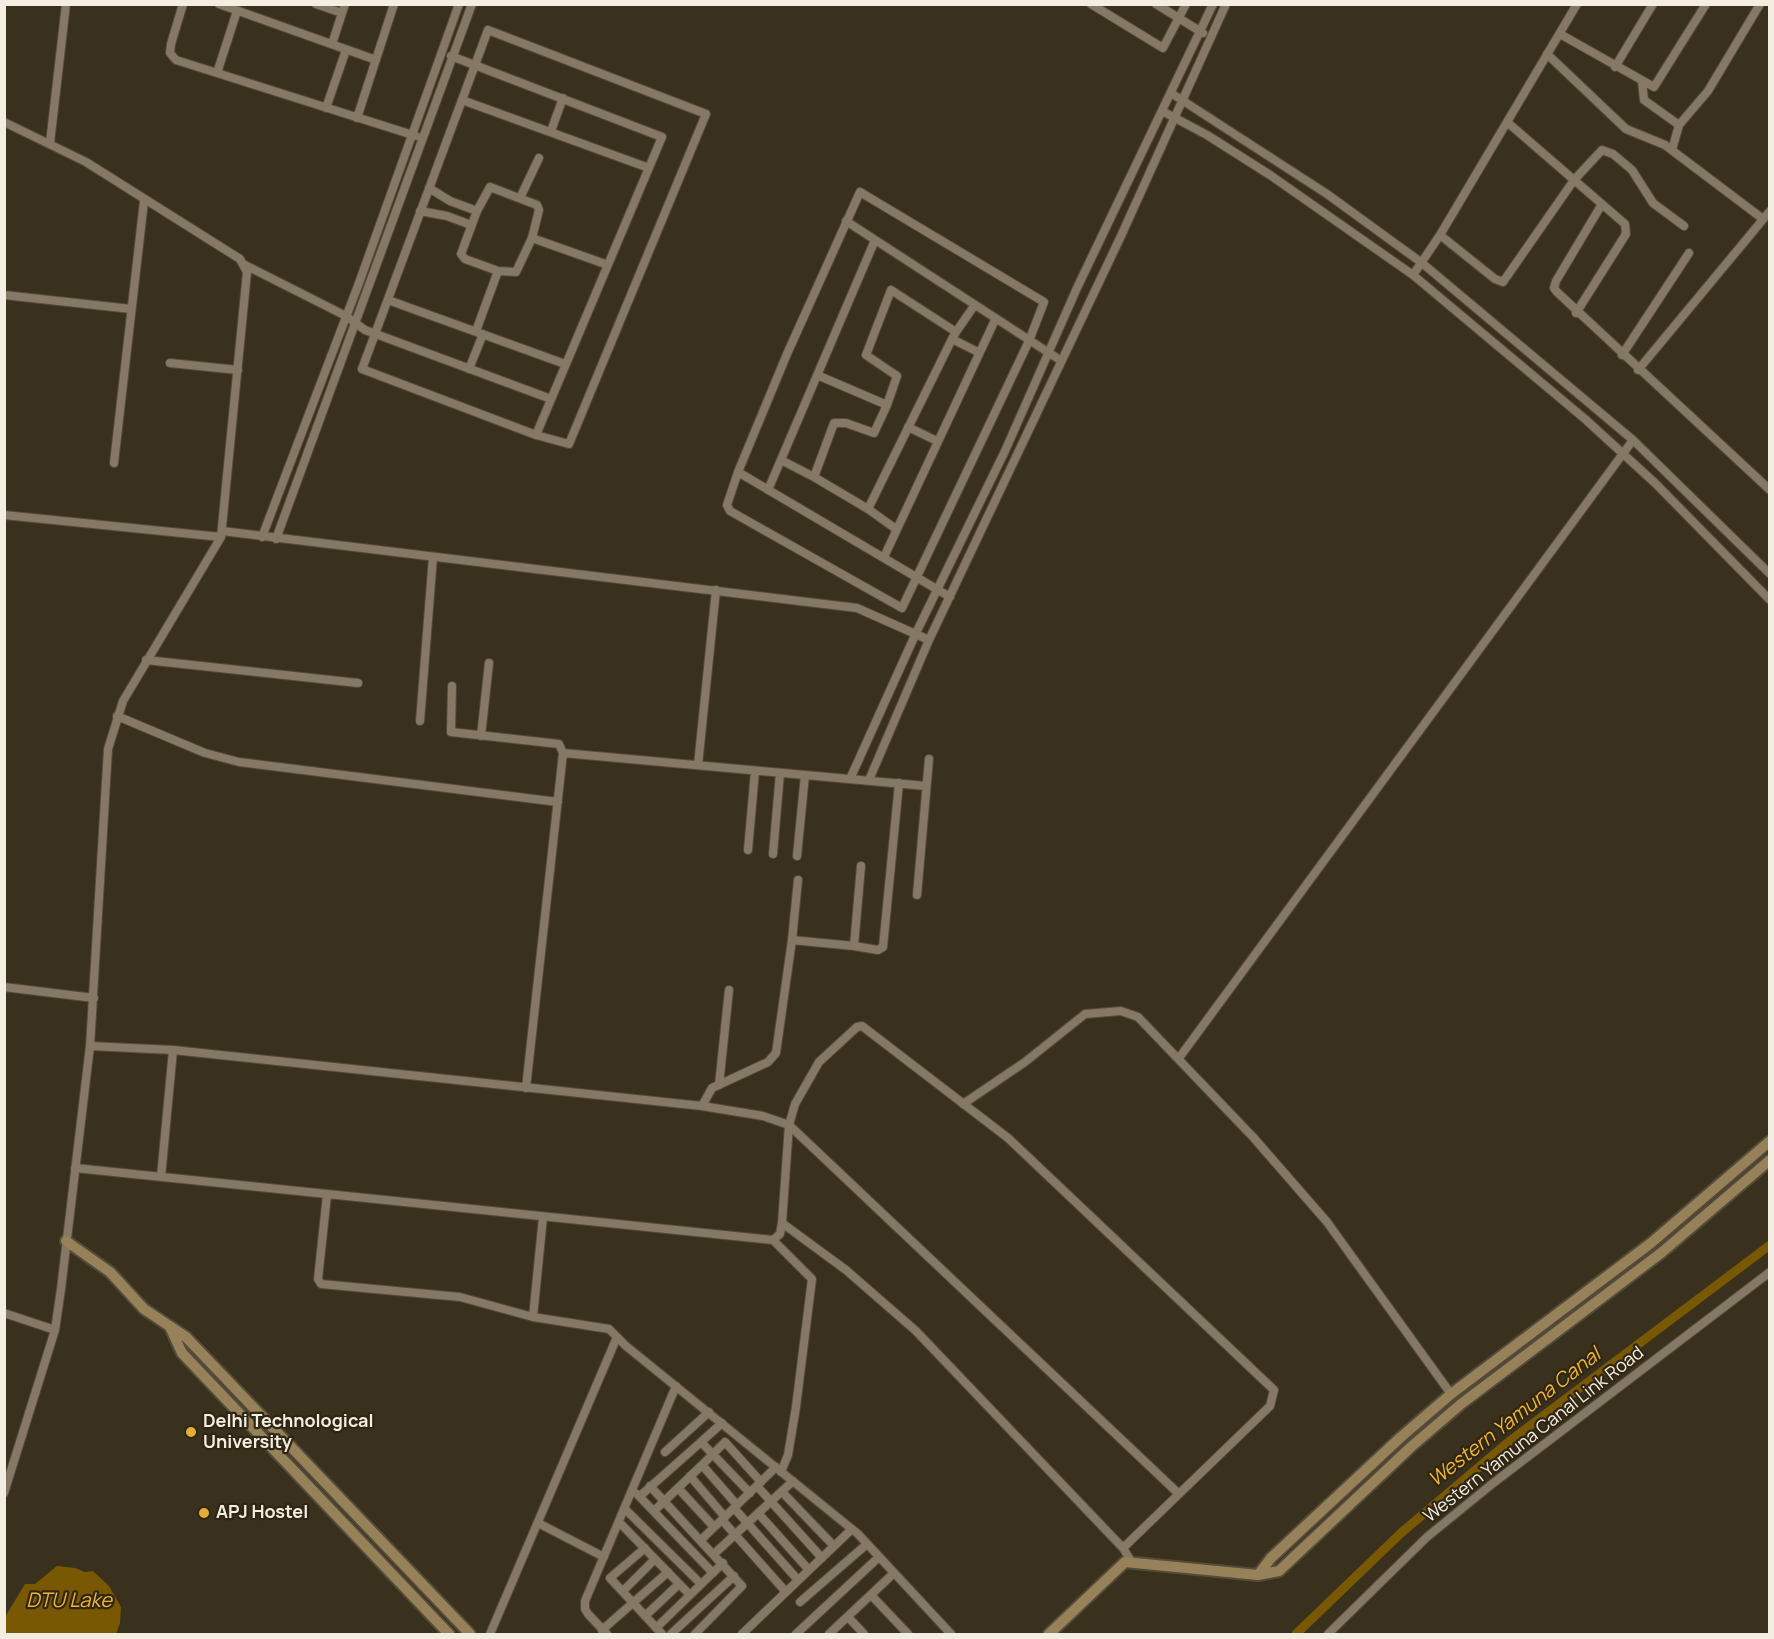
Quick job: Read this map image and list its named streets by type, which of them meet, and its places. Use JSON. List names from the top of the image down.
{
  "streets": {
    "street": ["Western Yamuna Canal Link Road"]
  },
  "water": ["Western Yamuna Canal", "DTU Lake"],
  "places": ["Delhi Technological University", "APJ Hostel"]
}
